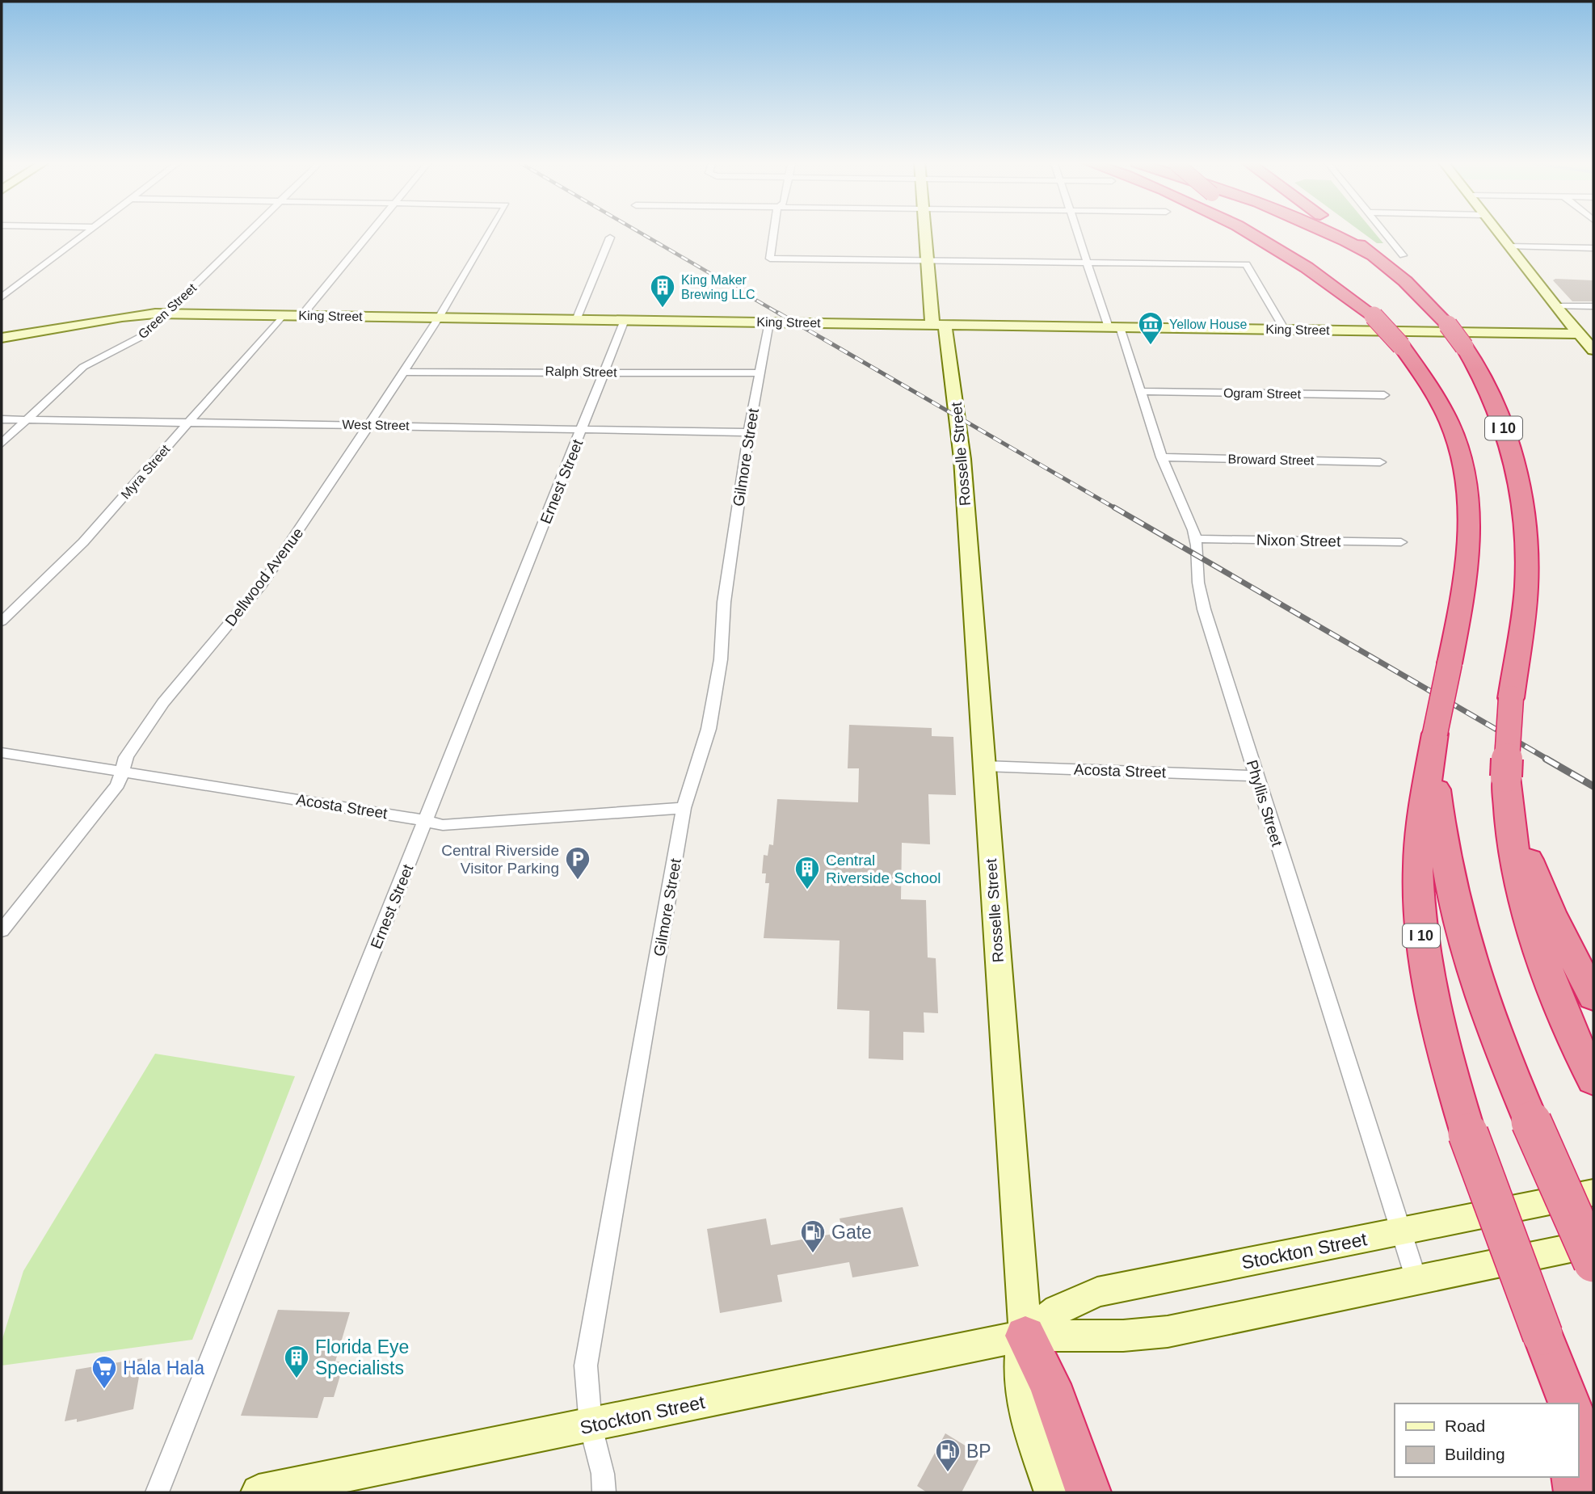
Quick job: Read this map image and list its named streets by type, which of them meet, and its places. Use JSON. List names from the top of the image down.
{
  "streets": {
    "highway": ["I 10"],
    "main road": ["King Street", "Rosselle Street", "Stockton Street"],
    "street": [
      "Green Street",
      "Ralph Street",
      "Ogram Street",
      "West Street",
      "Gilmore Street",
      "Broward Street",
      "Myra Street",
      "Ernest Street",
      "Nixon Street",
      "Dellwood Avenue",
      "Acosta Street",
      "Phyllis Street"
    ]
  },
  "crossings": [
    ["Green Street", "King Street"],
    ["Green Street", "West Street"],
    ["King Street", "Rosselle Street"],
    ["King Street", "Gilmore Street"],
    ["King Street", "Myra Street"],
    ["King Street", "Ernest Street"],
    ["King Street", "Dellwood Avenue"],
    ["King Street", "Phyllis Street"],
    ["Ralph Street", "Gilmore Street"],
    ["Ralph Street", "Ernest Street"],
    ["Ralph Street", "Dellwood Avenue"],
    ["Ogram Street", "Phyllis Street"],
    ["West Street", "Gilmore Street"],
    ["West Street", "Myra Street"],
    ["West Street", "Ernest Street"],
    ["West Street", "Dellwood Avenue"],
    ["Rosselle Street", "Acosta Street"],
    ["Rosselle Street", "Stockton Street"],
    ["Gilmore Street", "Acosta Street"],
    ["Gilmore Street", "Stockton Street"],
    ["Broward Street", "Phyllis Street"],
    ["Ernest Street", "Acosta Street"],
    ["Nixon Street", "Phyllis Street"],
    ["Dellwood Avenue", "Acosta Street"],
    ["Acosta Street", "Phyllis Street"],
    ["Phyllis Street", "Stockton Street"]
  ],
  "places": {
    "building": ["King Maker Brewing LLC", "Central Riverside School", "Florida Eye Specialists"],
    "museum": ["Yellow House"],
    "parking": ["Central Riverside Visitor Parking"],
    "fuel station": ["Gate", "BP"],
    "supermarket": ["Hala Hala"]
  },
  "legend": ["Road", "Building"]
}
